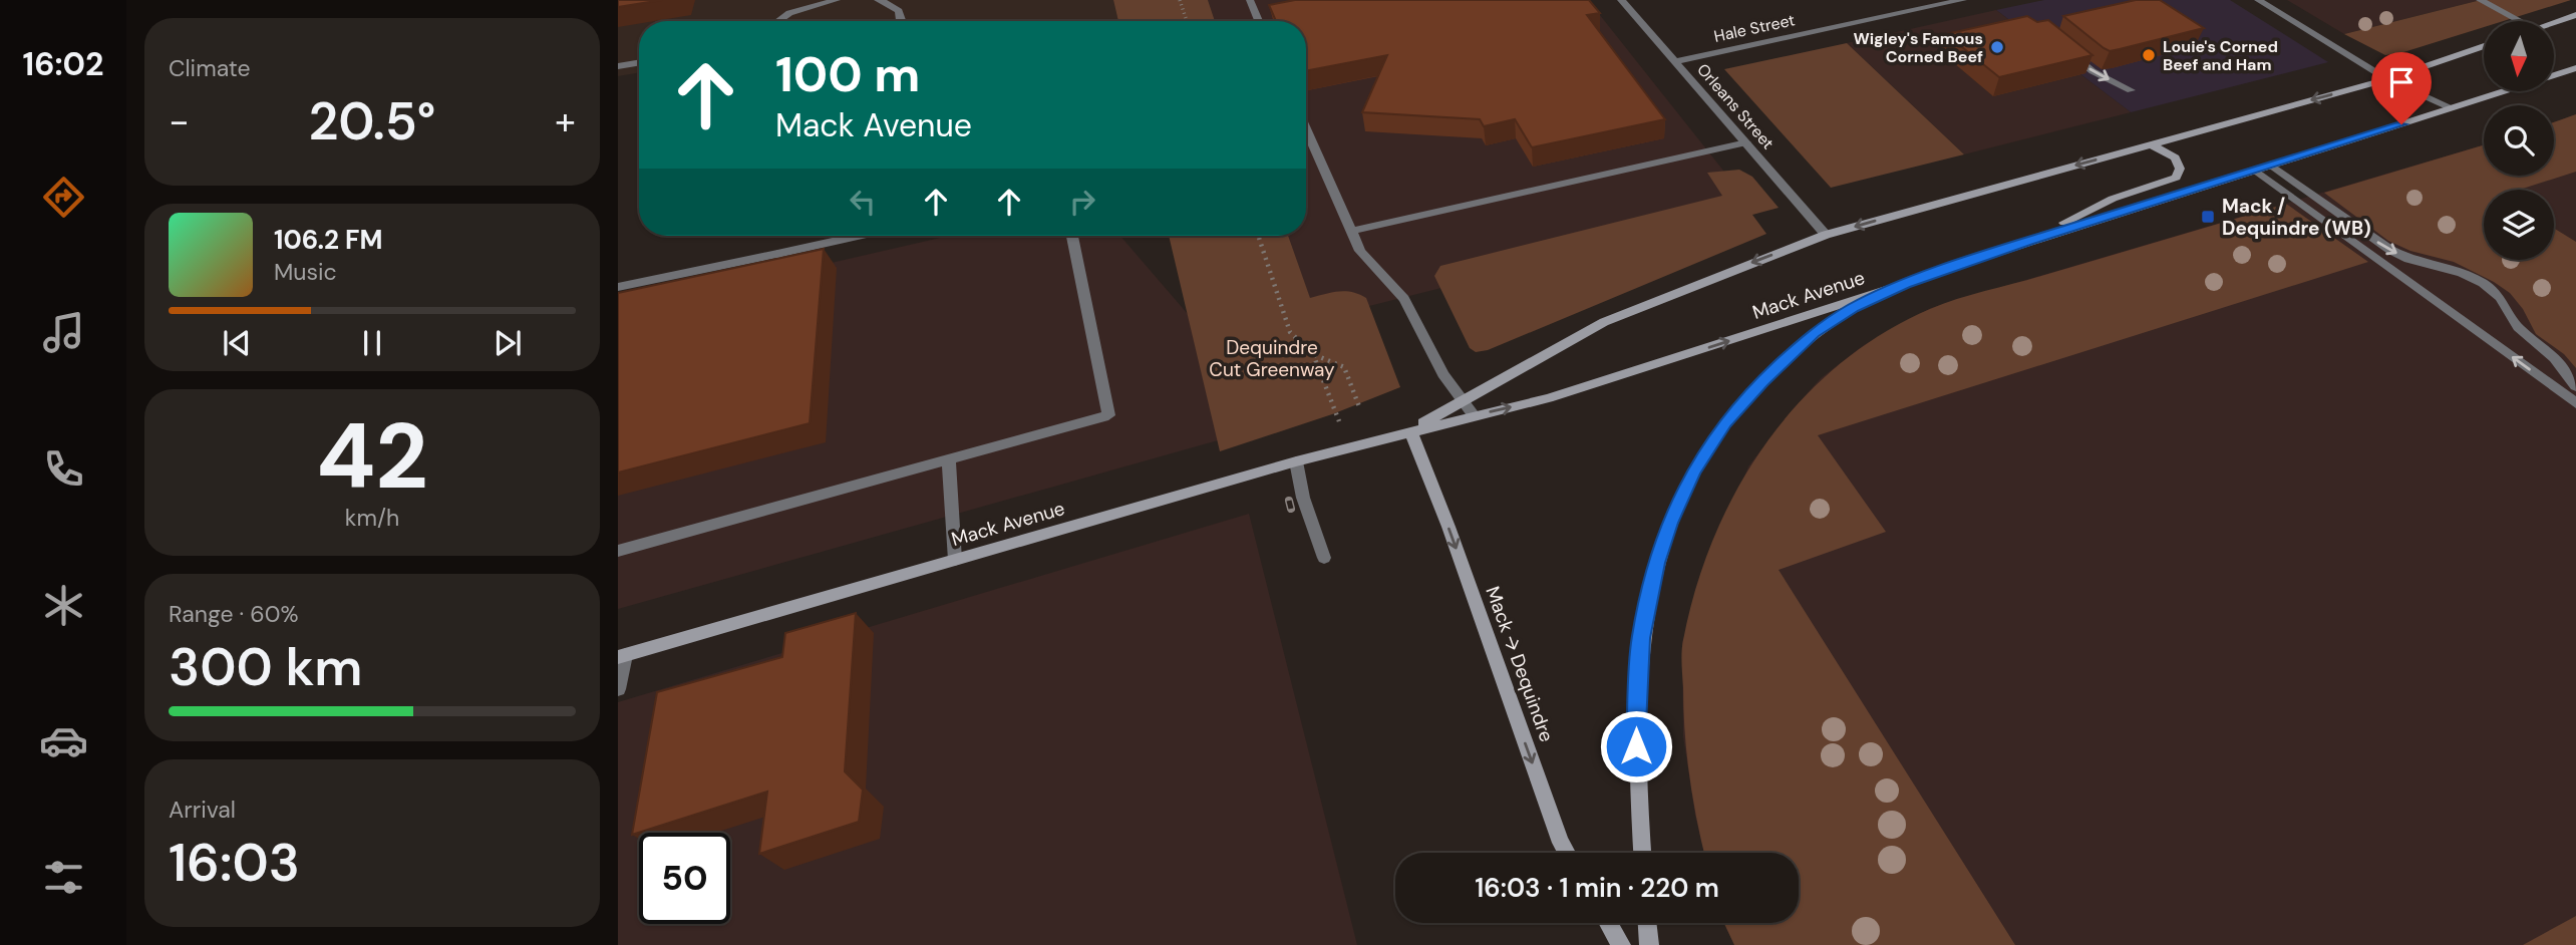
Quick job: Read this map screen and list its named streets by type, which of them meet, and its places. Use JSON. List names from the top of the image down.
{
  "streets": {
    "main road": ["Mack Avenue", "Mack → Dequindre"],
    "street": ["Hale Street", "Orleans Street"]
  },
  "crossings": [
    ["Hale Street", "Orleans Street"],
    ["Orleans Street", "Mack Avenue"],
    ["Mack Avenue", "Mack → Dequindre"]
  ],
  "one_way": ["Mack → Dequindre"],
  "parks": ["Dequindre Cut Greenway"],
  "places": {
    "other": ["Wigley's Famous Corned Beef", "Louie's Corned Beef and Ham"],
    "transit": ["Mack / Dequindre (WB)"]
  },
  "north": "bottom",
  "page": {
    "tabs": "16:02",
    "tile": [
      "Climate",
      ["42", "km/h"],
      ["Range · 60%", "300 km"],
      ["Arrival", "16:03"]
    ],
    "turn": ["100 m", "Mack Avenue"],
    "heat": ["−", "20.5°", "+"],
    "song": ["106.2 FM", "Music"],
    "limit": "50",
    "trip": "16:03 · 1 min · 220 m"
  }
}
